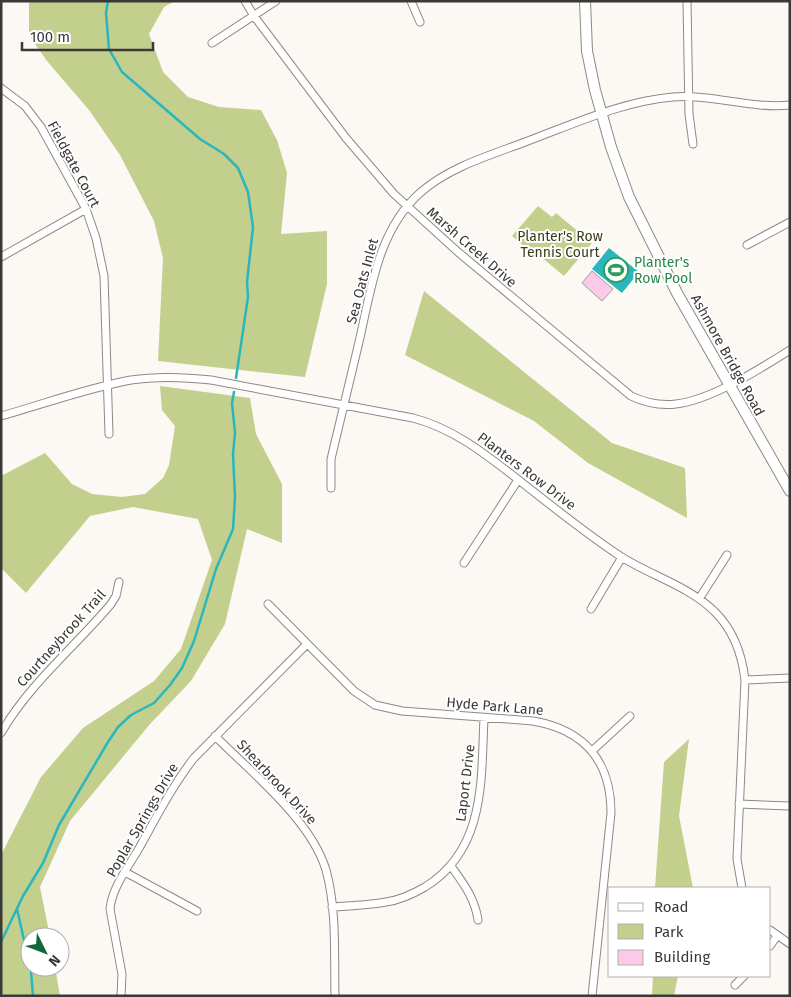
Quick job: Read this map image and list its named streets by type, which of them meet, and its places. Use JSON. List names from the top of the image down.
{
  "streets": {
    "main road": ["Ashmore Bridge Road"],
    "street": [
      "Fieldgate Court",
      "Marsh Creek Drive",
      "Sea Oats Inlet",
      "Planters Row Drive",
      "Courtneybrook Trail",
      "Hyde Park Lane",
      "Shearbrook Drive",
      "Laport Drive",
      "Poplar Springs Drive"
    ]
  },
  "crossings": [
    ["Fieldgate Court", "Planters Row Drive"],
    ["Marsh Creek Drive", "Sea Oats Inlet"],
    ["Marsh Creek Drive", "Ashmore Bridge Road"],
    ["Sea Oats Inlet", "Ashmore Bridge Road"],
    ["Sea Oats Inlet", "Planters Row Drive"],
    ["Hyde Park Lane", "Laport Drive"],
    ["Hyde Park Lane", "Poplar Springs Drive"],
    ["Shearbrook Drive", "Laport Drive"],
    ["Shearbrook Drive", "Poplar Springs Drive"]
  ],
  "parks": ["Planter's Row Tennis Court"],
  "places": {
    "sports": ["Planter's Row Pool"]
  },
  "legend": ["Road", "Park", "Building"],
  "scale_bar": "100 m",
  "north": "bottom right"
}
